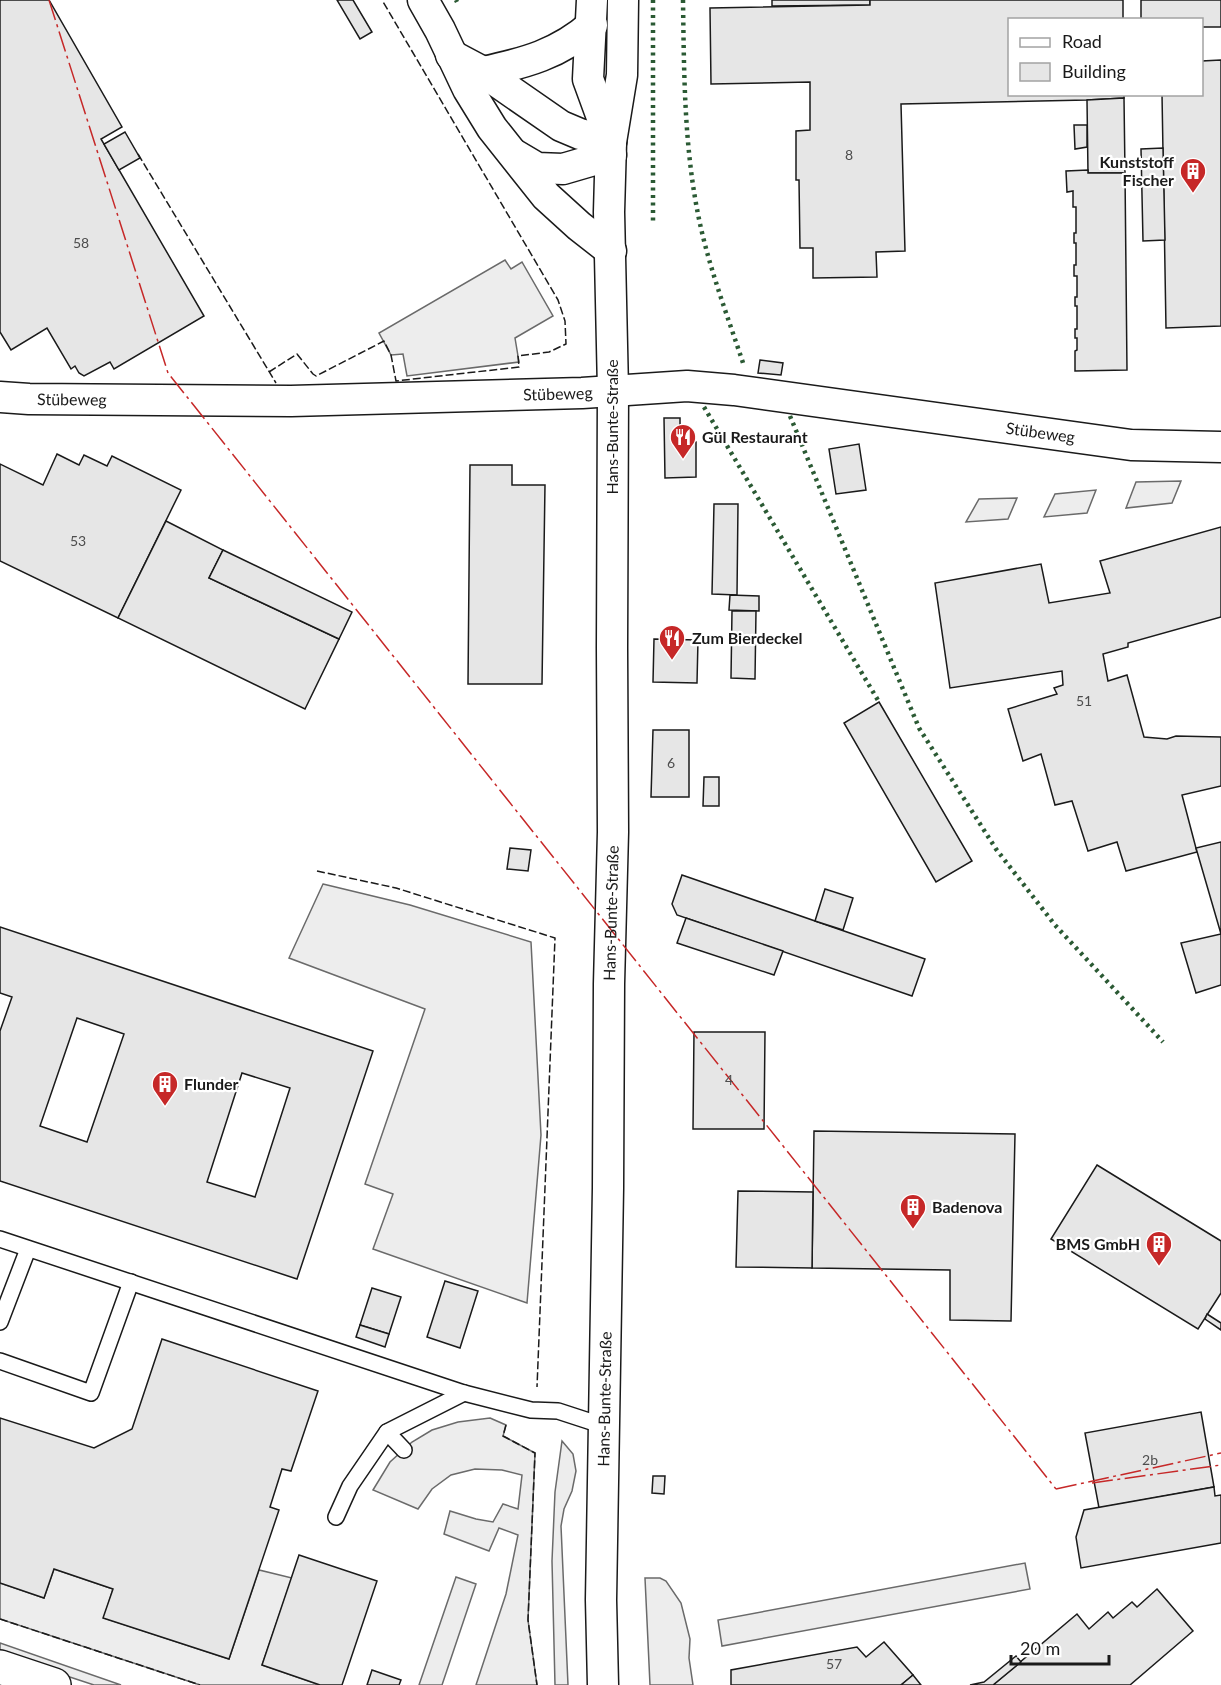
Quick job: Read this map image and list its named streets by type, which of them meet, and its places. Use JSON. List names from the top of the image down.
{
  "streets": {
    "street": ["Stübeweg", "Hans-Bunte-Straße"]
  },
  "crossings": [
    ["Stübeweg", "Hans-Bunte-Straße"]
  ],
  "places": {
    "building": [
      "Kunststoff Fischer",
      "Flunder",
      "Badenova",
      "BMS GmbH"
    ],
    "restaurant": ["Gül Restaurant", "Zum Bierdeckel"]
  },
  "house_numbers": [
    "8",
    "58",
    "53",
    "51",
    "6",
    "4",
    "2b",
    "57"
  ],
  "legend": ["Road", "Building"],
  "scale_bar": "20 m"
}
